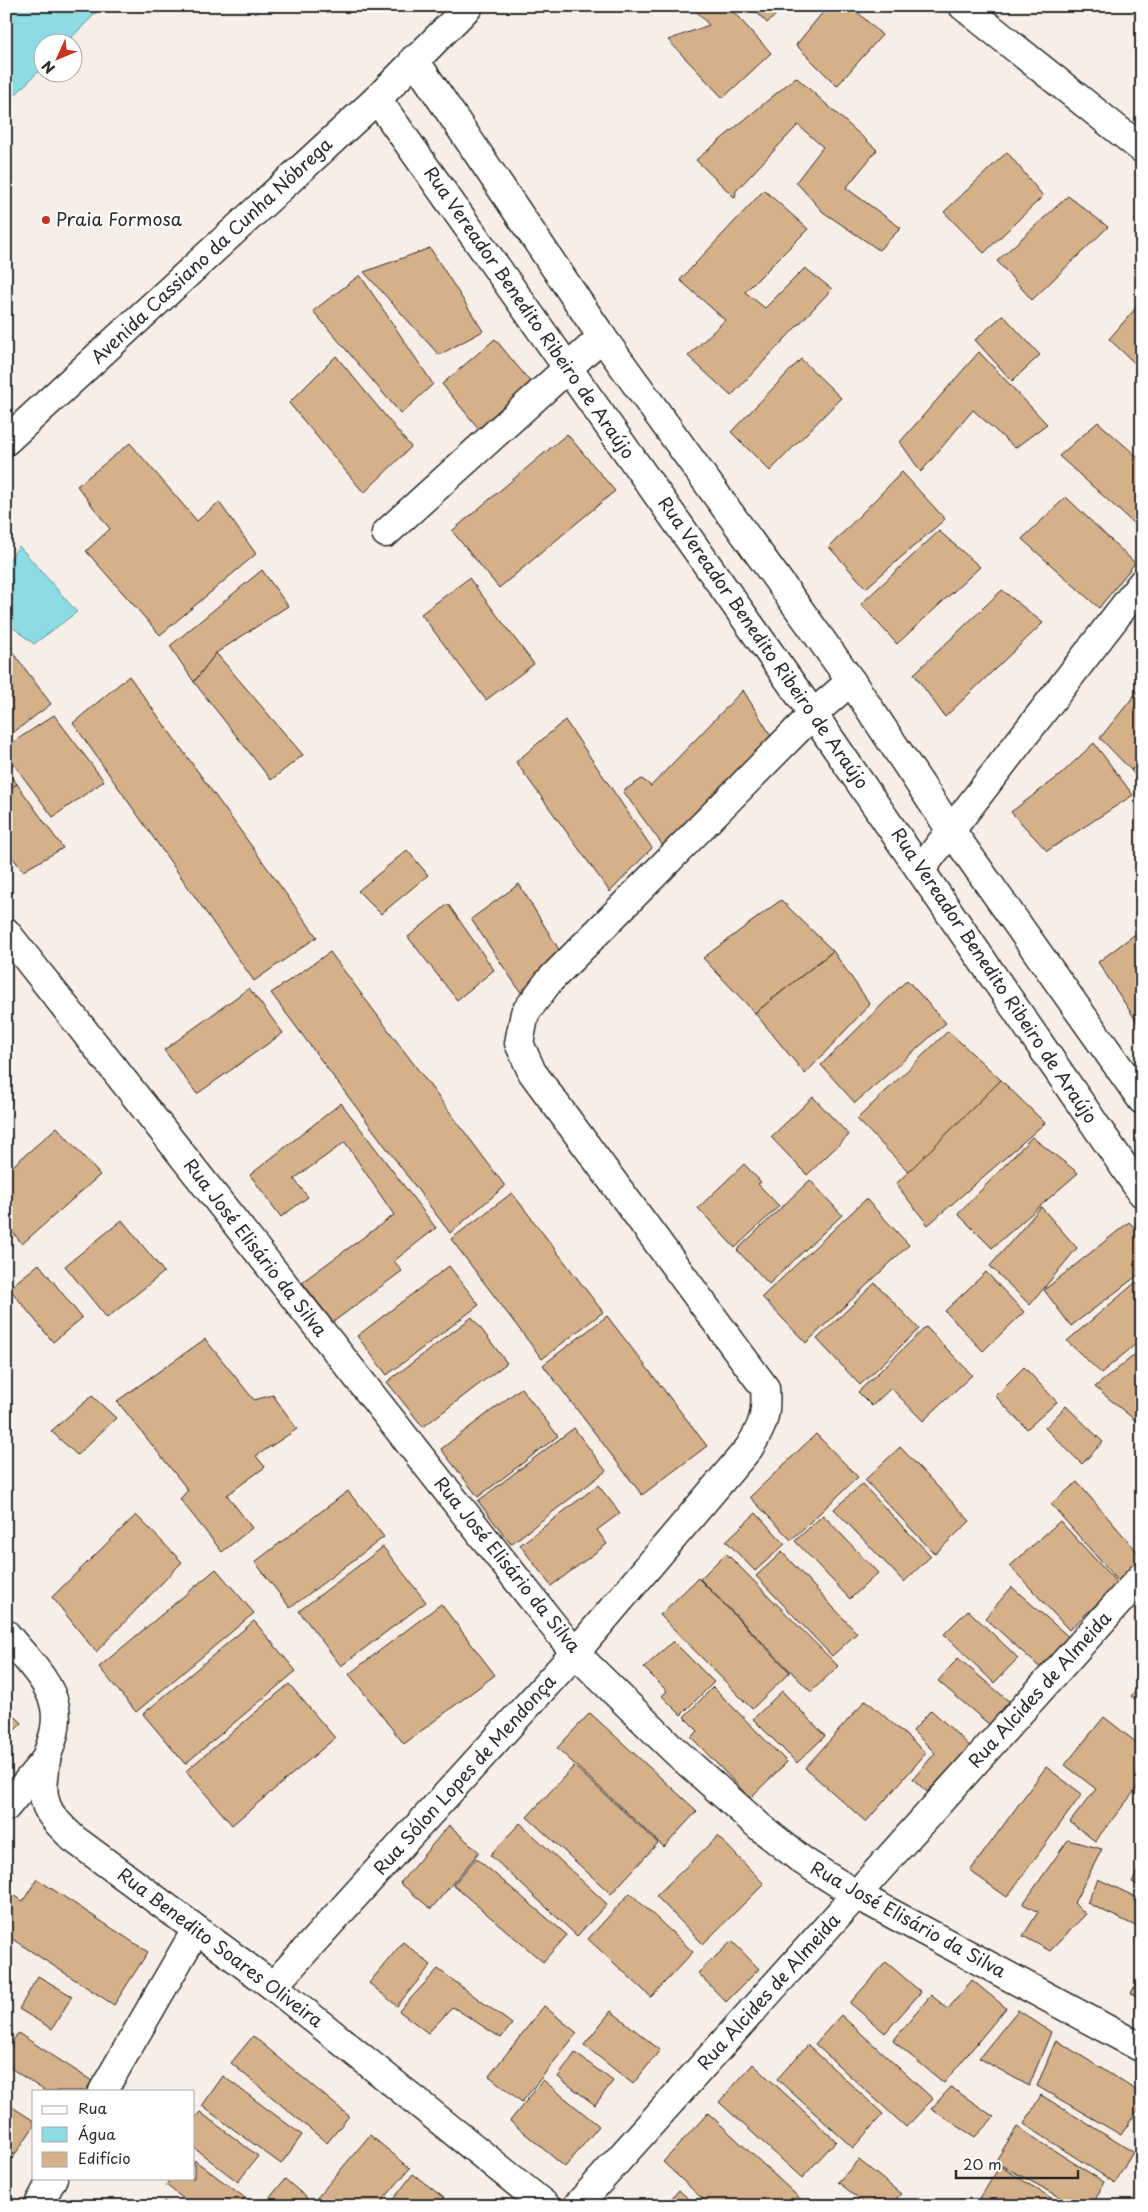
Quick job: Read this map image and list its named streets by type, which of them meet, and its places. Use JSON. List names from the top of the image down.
{
  "streets": {
    "street": [
      "Avenida Cassiano da Cunha Nóbrega",
      "Rua Vereador Benedito Ribeiro de Araújo",
      "Rua José Elisário da Silva",
      "Rua Alcides de Almeida",
      "Rua Sólon Lopes de Mendonça",
      "Rua Benedito Soares Oliveira"
    ]
  },
  "crossings": [
    ["Avenida Cassiano da Cunha Nóbrega", "Rua Vereador Benedito Ribeiro de Araújo"],
    ["Rua Vereador Benedito Ribeiro de Araújo", "Rua Sólon Lopes de Mendonça"],
    ["Rua José Elisário da Silva", "Rua Alcides de Almeida"],
    ["Rua José Elisário da Silva", "Rua Sólon Lopes de Mendonça"],
    ["Rua Sólon Lopes de Mendonça", "Rua Benedito Soares Oliveira"]
  ],
  "places": ["Praia Formosa"],
  "legend": ["Rua", "Água", "Edifício"],
  "scale_bar": "20 m",
  "north": "bottom left"
}
